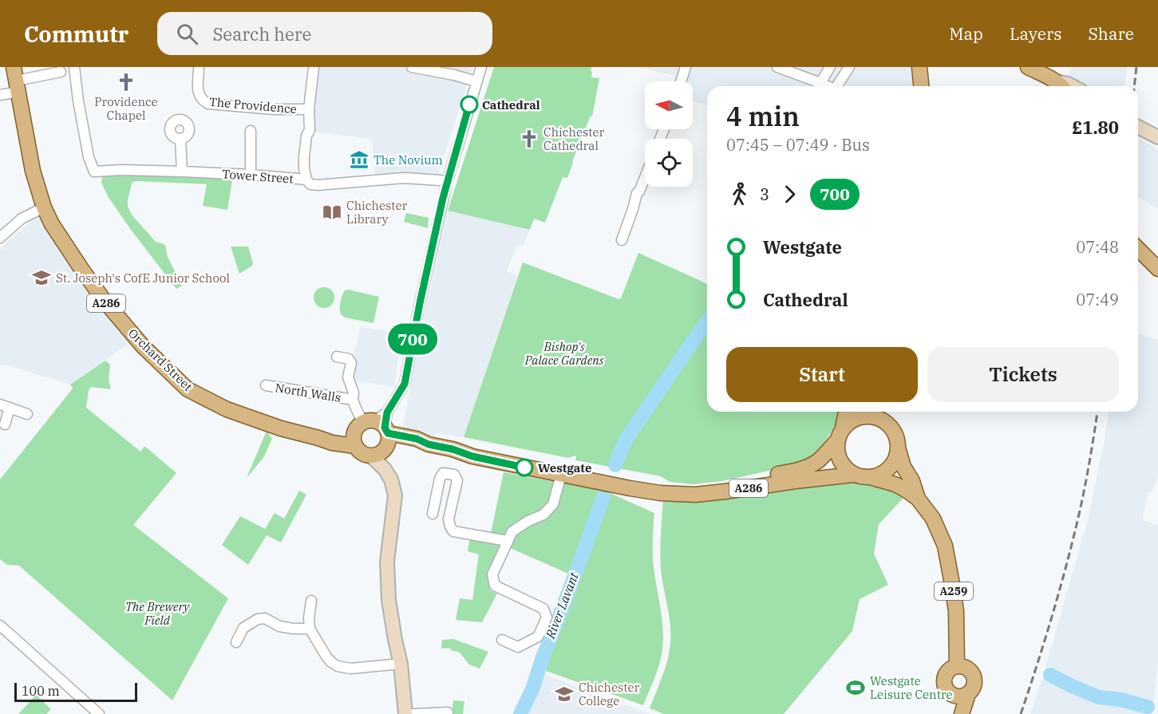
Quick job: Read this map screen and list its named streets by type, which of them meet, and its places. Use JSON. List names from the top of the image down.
{
  "streets": {
    "main road": ["A286", "Orchard Street", "A259"],
    "street": ["The Providence", "Tower Street", "North Walls"]
  },
  "crossings": [
    ["A286", "Orchard Street"],
    ["A286", "North Walls"],
    ["A286", "A259"],
    ["Orchard Street", "North Walls"]
  ],
  "water": ["River Lavant"],
  "parks": ["Bishop's Palace Gardens", "The Brewery Field"],
  "places": {
    "church": ["Providence Chapel", "Chichester Cathedral"],
    "other": ["Cathedral", "Westgate"],
    "museum": ["The Novium"],
    "library": ["Chichester Library"],
    "school or university": ["St. Joseph's CofE Junior School", "Chichester College"],
    "sports": ["Westgate Leisure Centre"]
  },
  "lines": ["bus line 700"],
  "scale_bar": "100 m",
  "north": "left",
  "page": {
    "header": "Commutr",
    "search": "Search here",
    "nav": ["Map", "Layers", "Share"],
    "on_map": "700",
    "heading": ["4 min", "07:45 – 07:49 · Bus", "£1.80"],
    "legs": ["3", "700"],
    "list": [
      {
        "name": "Westgate",
        "value": "07:48"
      },
      {
        "name": "Cathedral",
        "value": "07:49"
      }
    ],
    "buttons": ["Start", "Tickets"],
    "scale": "100 m"
  }
}
